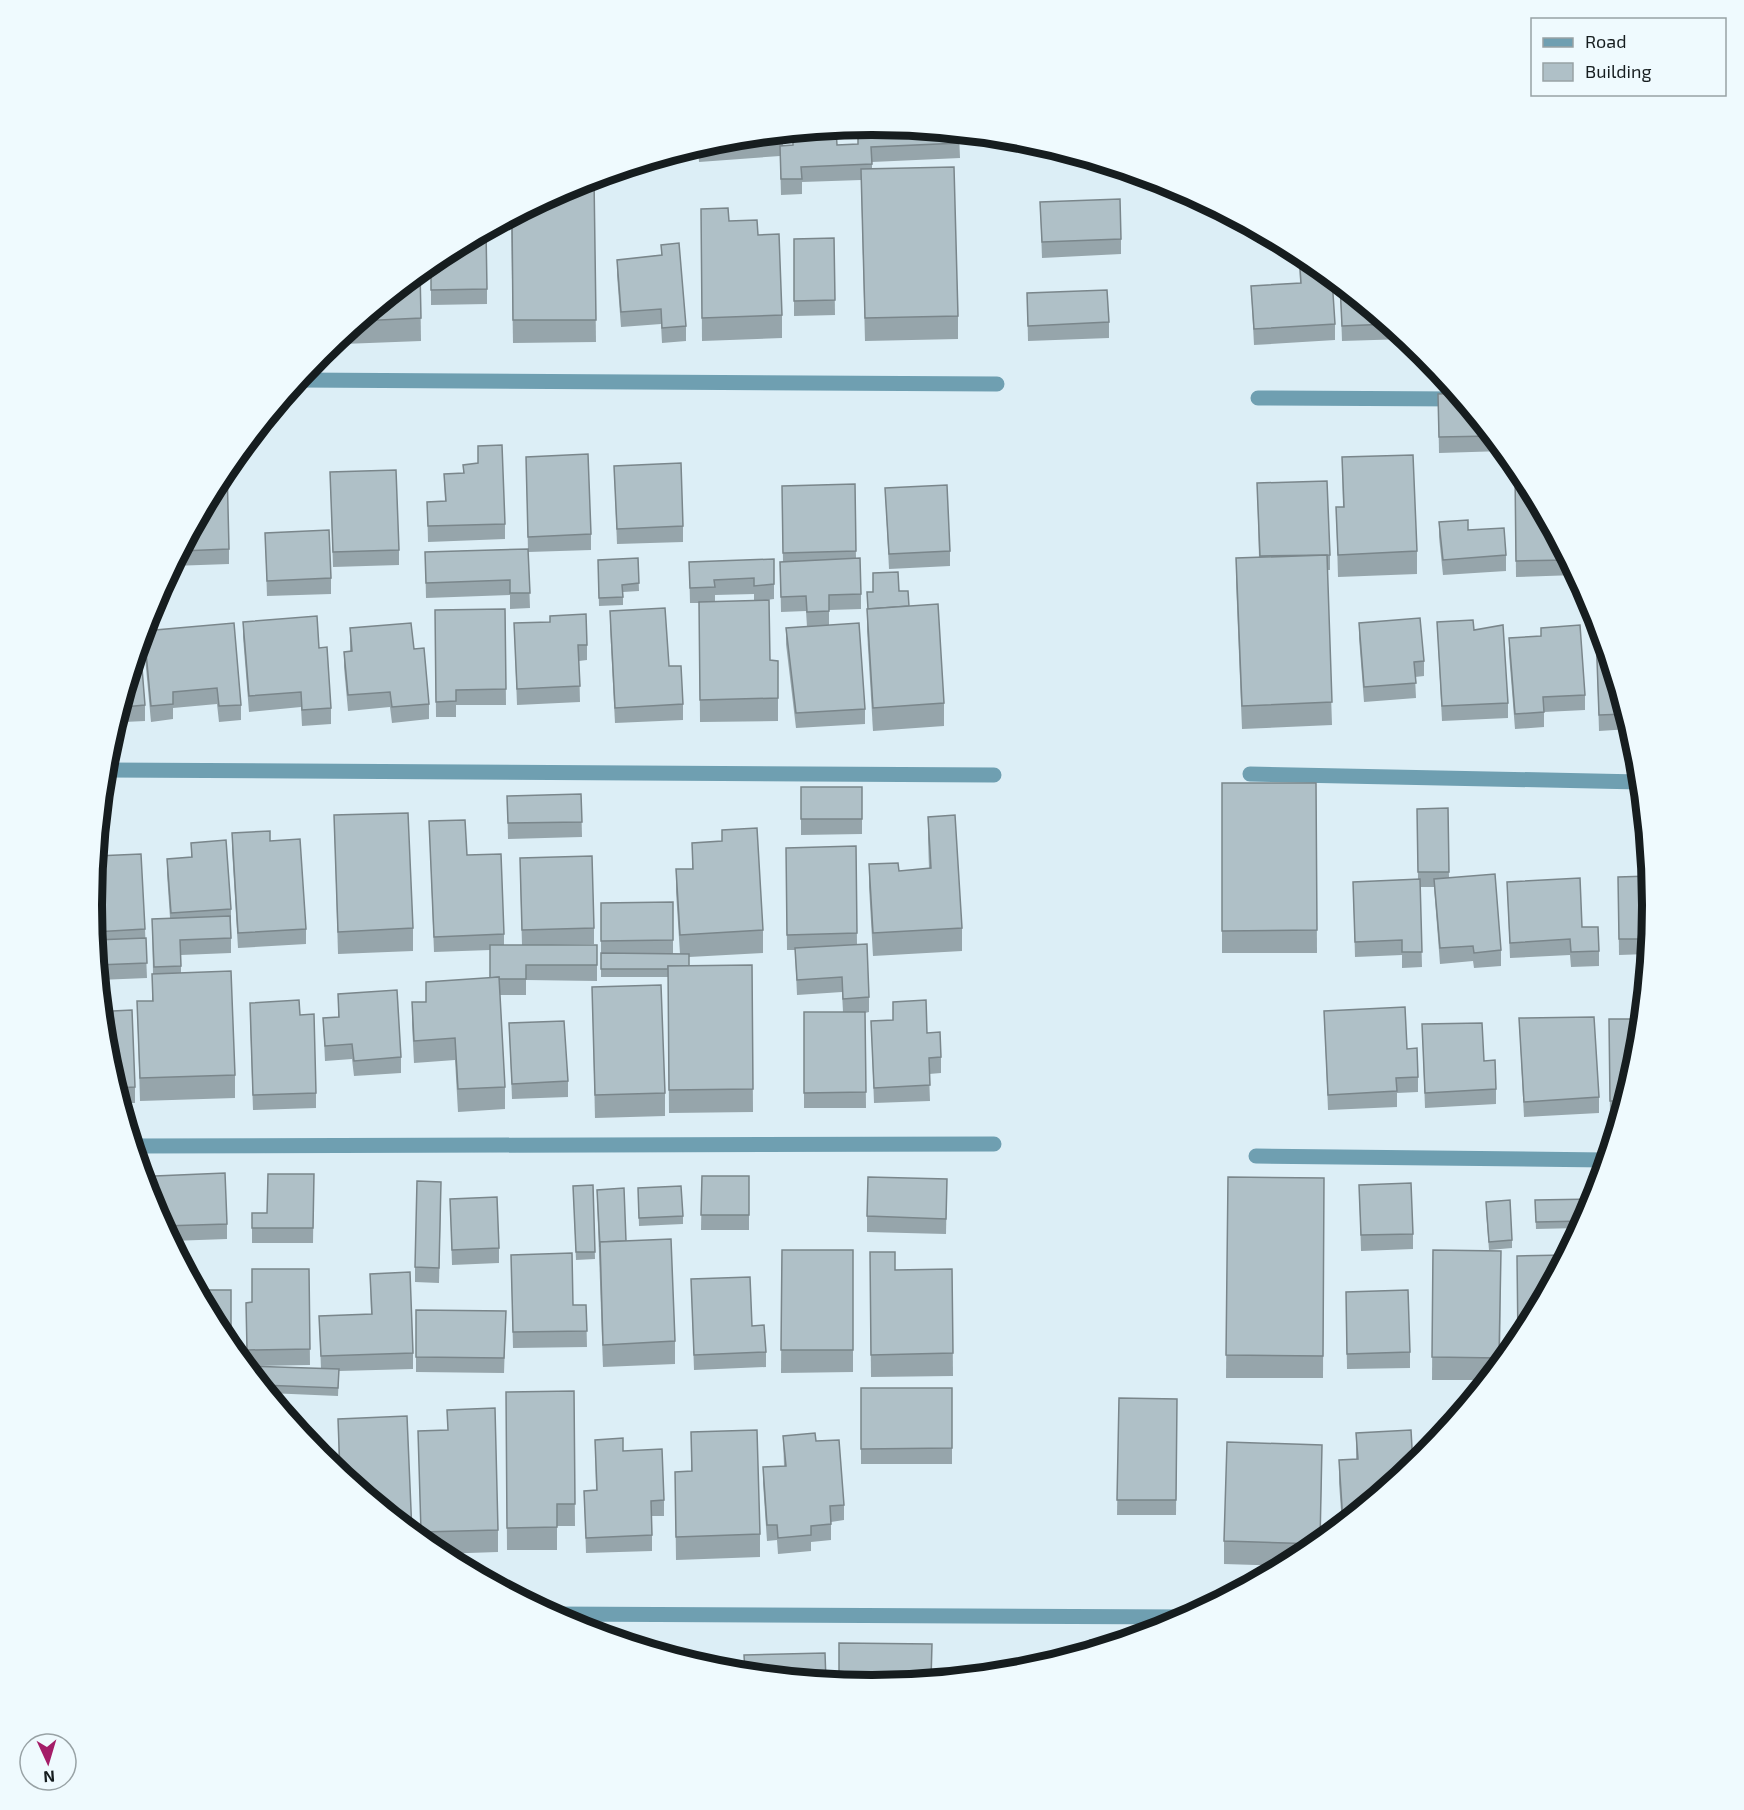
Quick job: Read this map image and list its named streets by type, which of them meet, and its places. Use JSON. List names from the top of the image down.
{
  "legend": ["Road", "Building"],
  "north": "bottom"
}
